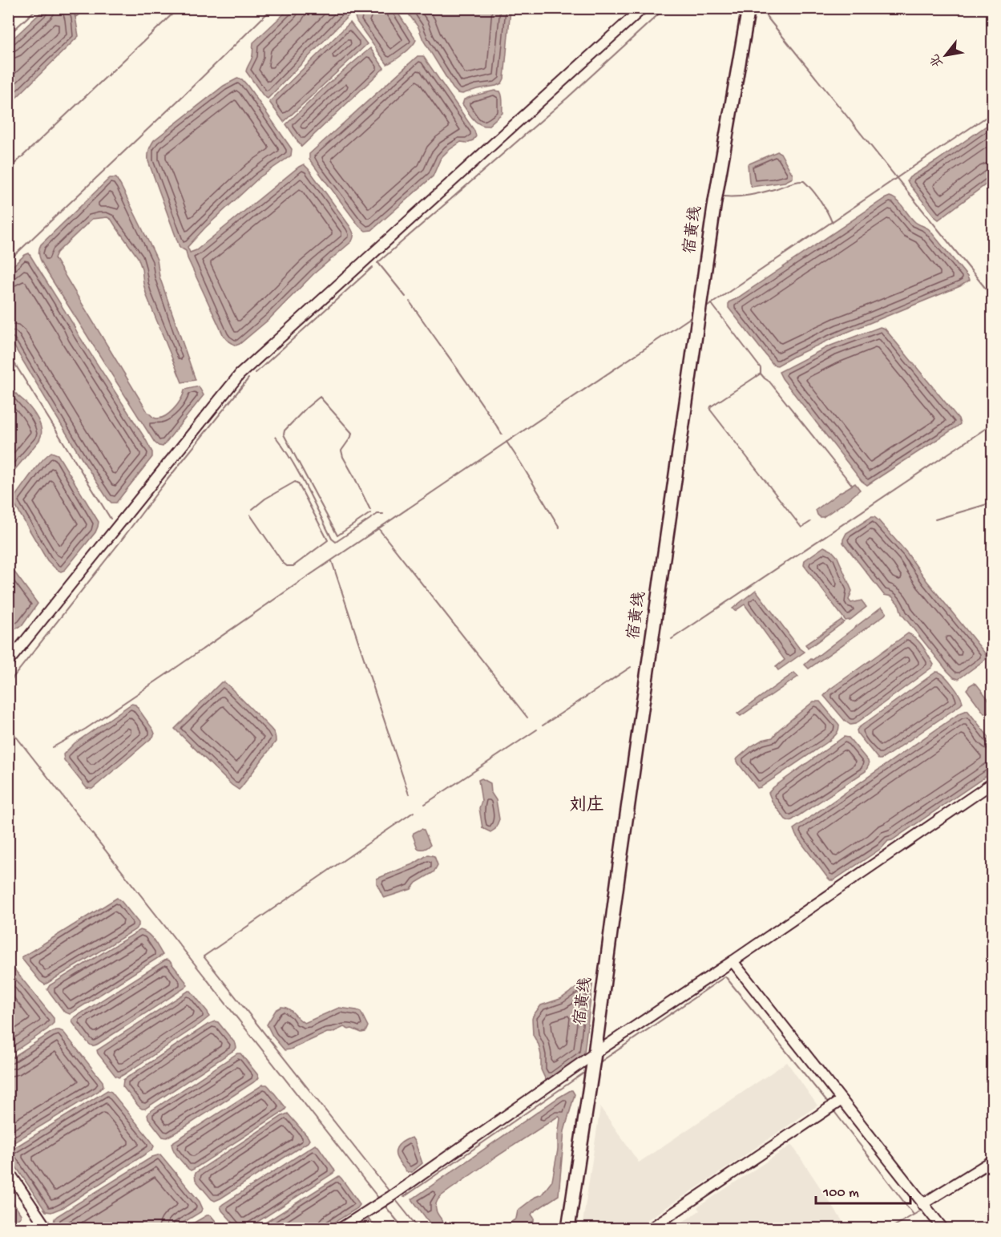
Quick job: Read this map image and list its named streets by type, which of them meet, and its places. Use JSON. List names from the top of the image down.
{
  "streets": {
    "main road": ["宿黄线"]
  },
  "districts": ["刘庄"],
  "scale_bar": "100 m",
  "north": "bottom left"
}
